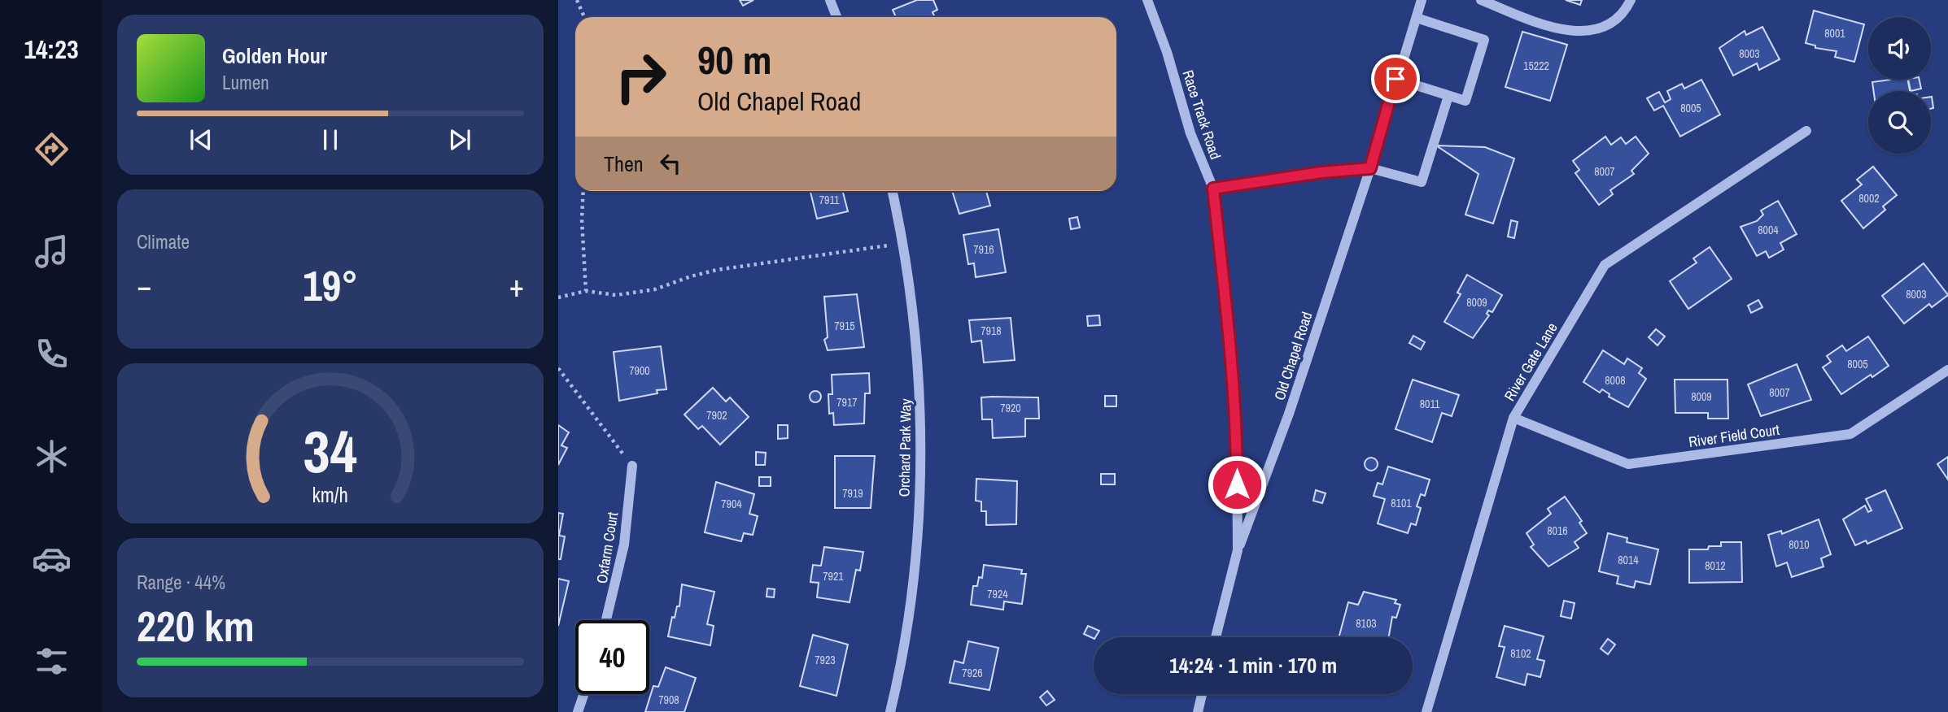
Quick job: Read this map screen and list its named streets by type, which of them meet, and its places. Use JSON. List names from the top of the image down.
{
  "streets": {
    "street": [
      "Race Track Road",
      "Old Chapel Road",
      "River Gate Lane",
      "River Field Court",
      "Orchard Park Way",
      "Oxfarm Court"
    ]
  },
  "crossings": [
    ["Race Track Road", "Old Chapel Road"],
    ["River Gate Lane", "River Field Court"]
  ],
  "house_numbers": [
    "8001",
    "8003",
    "15222",
    "8005",
    "8007",
    "8002",
    "7911",
    "8004",
    "7916",
    "8003",
    "8009",
    "7915",
    "7918",
    "8005",
    "7900",
    "8008",
    "8007",
    "8009",
    "7917",
    "8011",
    "7920",
    "7902",
    "7919",
    "8101",
    "7904",
    "8016",
    "8010",
    "8014",
    "8012",
    "7921",
    "7924",
    "8103",
    "8102",
    "7923",
    "7926",
    "7908"
  ],
  "page": {
    "tabs": "14:23",
    "turn": ["90 m", "Old Chapel Road"],
    "song": ["Golden Hour", "Lumen"],
    "then": "Then",
    "tile": [
      "Climate",
      ["Range · 44%", "220 km"]
    ],
    "heat": ["−", "19°", "+"],
    "limit": "40",
    "trip": "14:24 · 1 min · 170 m",
    "gauge": ["34", "km/h"]
  }
}
